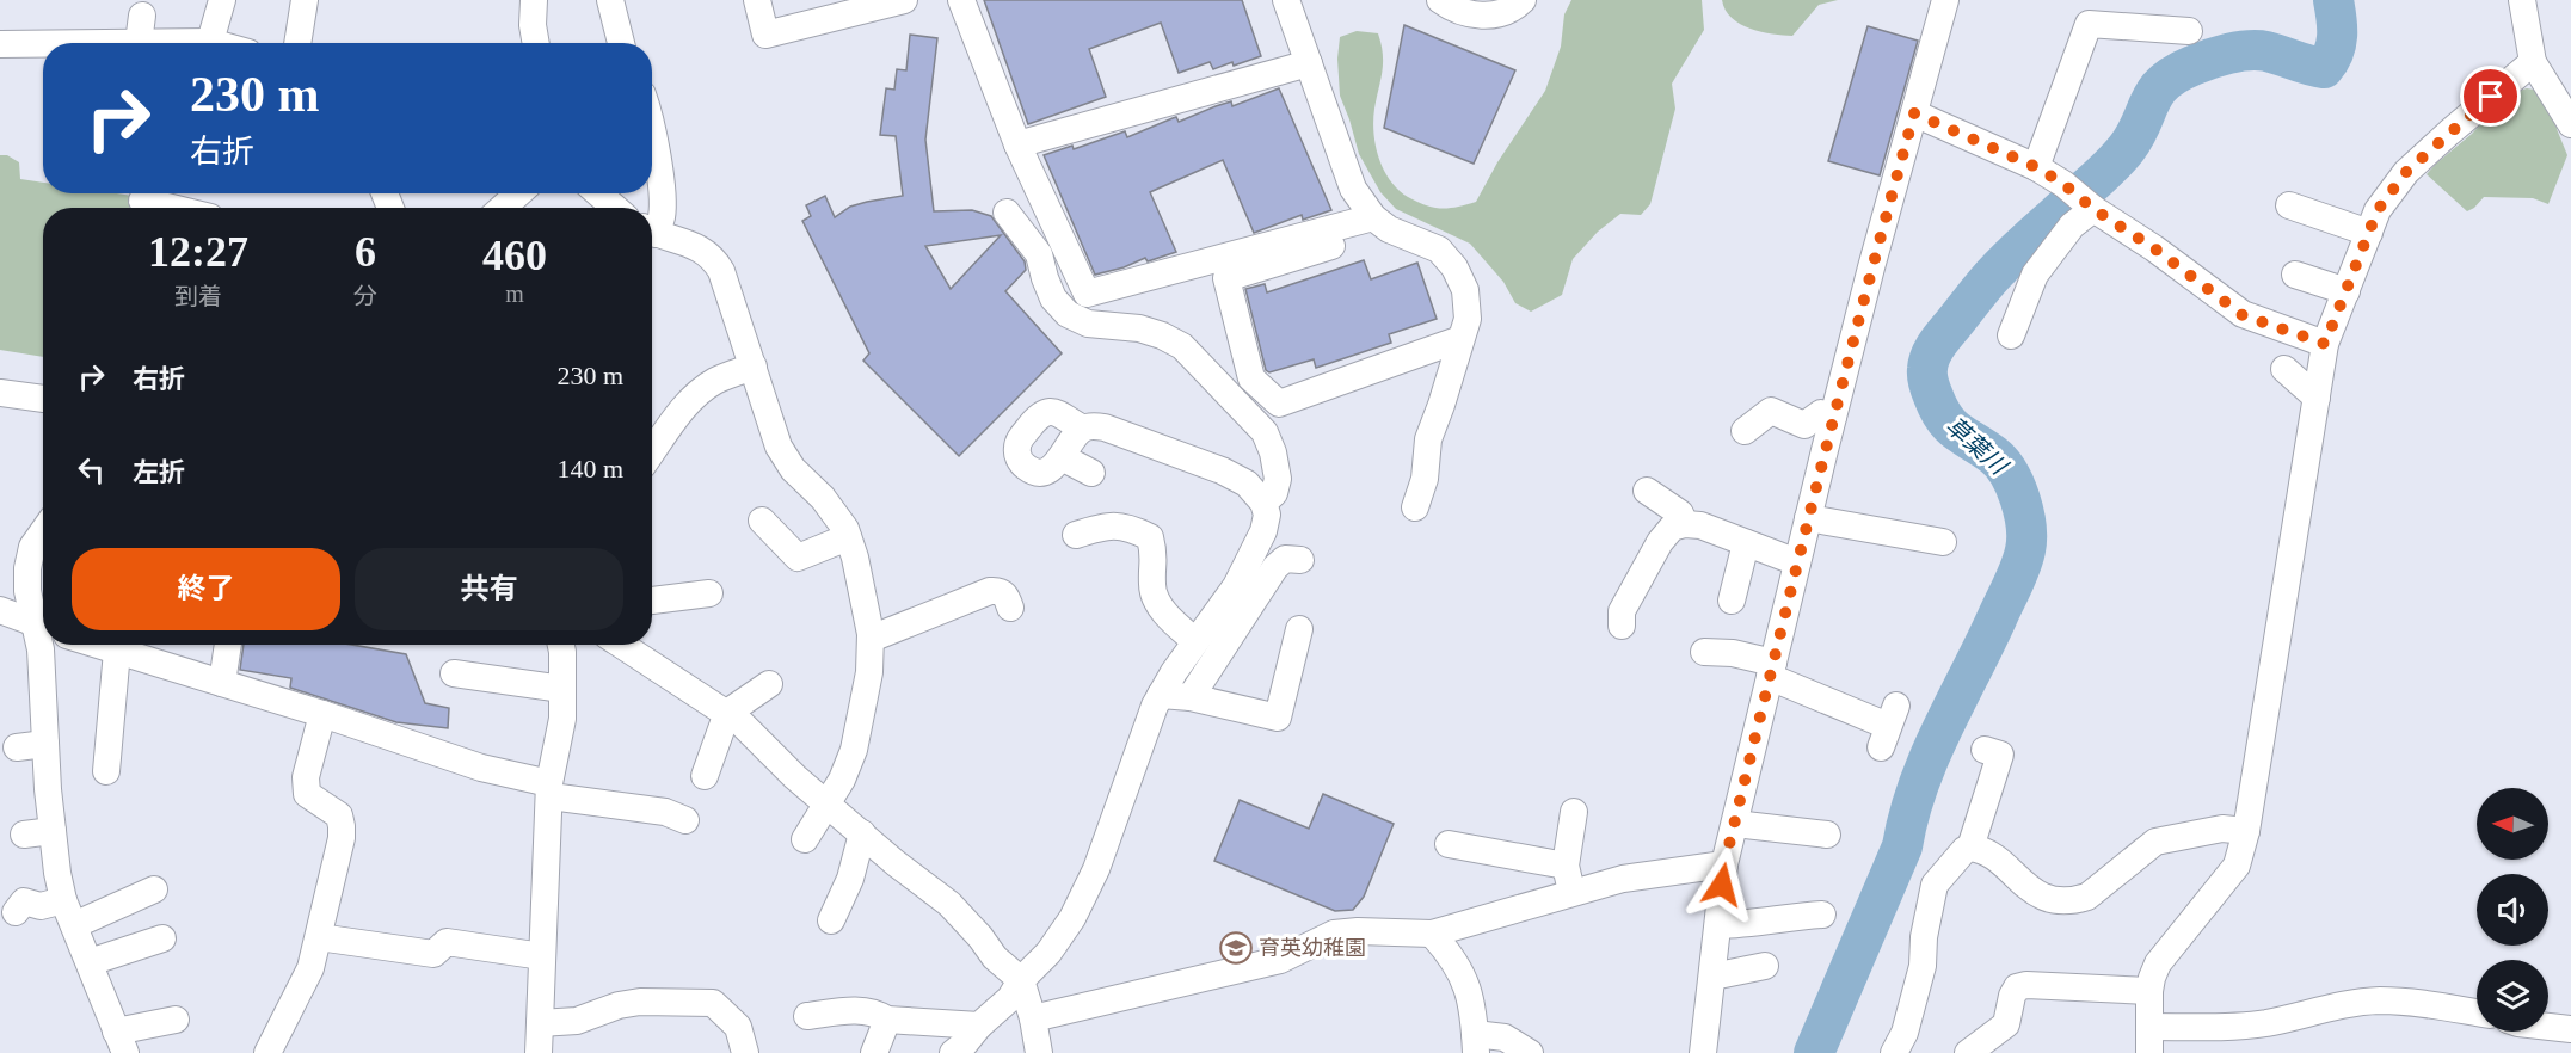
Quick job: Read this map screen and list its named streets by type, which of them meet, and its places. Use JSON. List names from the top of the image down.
{
  "water": ["草葉川"],
  "places": {
    "school or university": ["育英幼稚園"]
  },
  "north": "left",
  "page": {
    "turn": ["230 m", "右折"],
    "eta": [
      "12:27",
      "到着",
      "6",
      "分",
      "460",
      "m"
    ],
    "list": [
      {
        "name": "右折",
        "value": "230 m"
      },
      {
        "name": "左折",
        "value": "140 m"
      }
    ],
    "buttons": ["終了", "共有"]
  }
}
